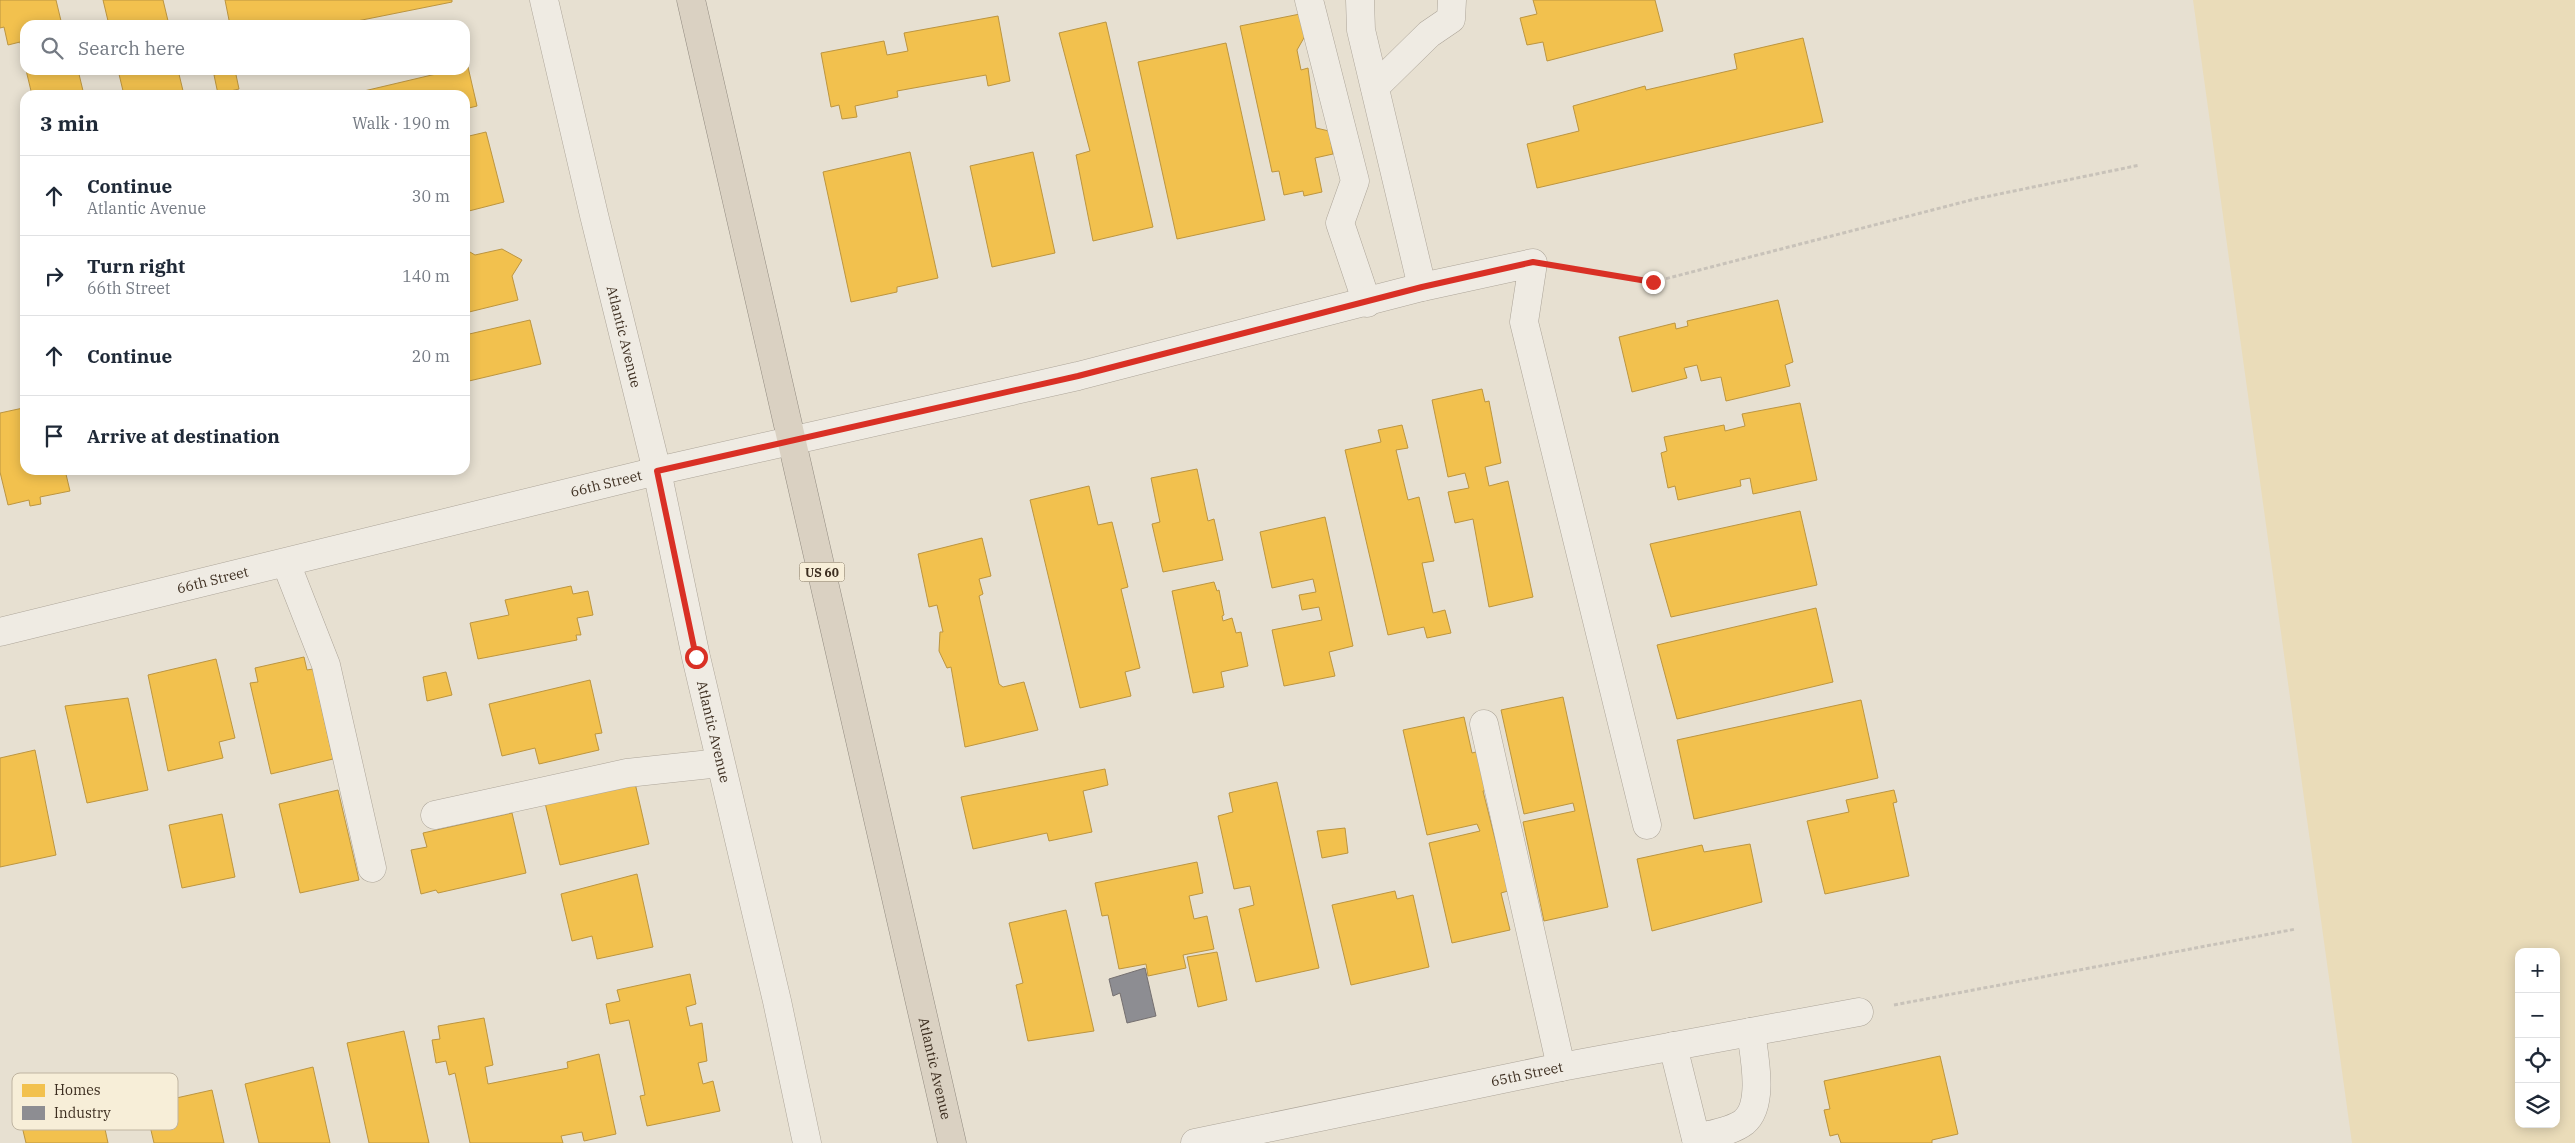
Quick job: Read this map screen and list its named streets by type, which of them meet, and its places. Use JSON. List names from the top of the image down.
{
  "streets": {
    "highway": ["Atlantic Avenue", "US 60"],
    "street": ["66th Street", "65th Street"]
  },
  "crossings": [
    ["Atlantic Avenue", "66th Street"]
  ],
  "legend": ["Homes", "Industry"],
  "page": {
    "search": "Search here",
    "heading": ["3 min", "Walk · 190 m"],
    "list": [
      ["Continue", "Atlantic Avenue", "30 m"],
      ["Turn right", "66th Street", "140 m"],
      ["Continue", "20 m"],
      "Arrive at destination"
    ],
    "map_buttons": ["+", "−"]
  }
}
